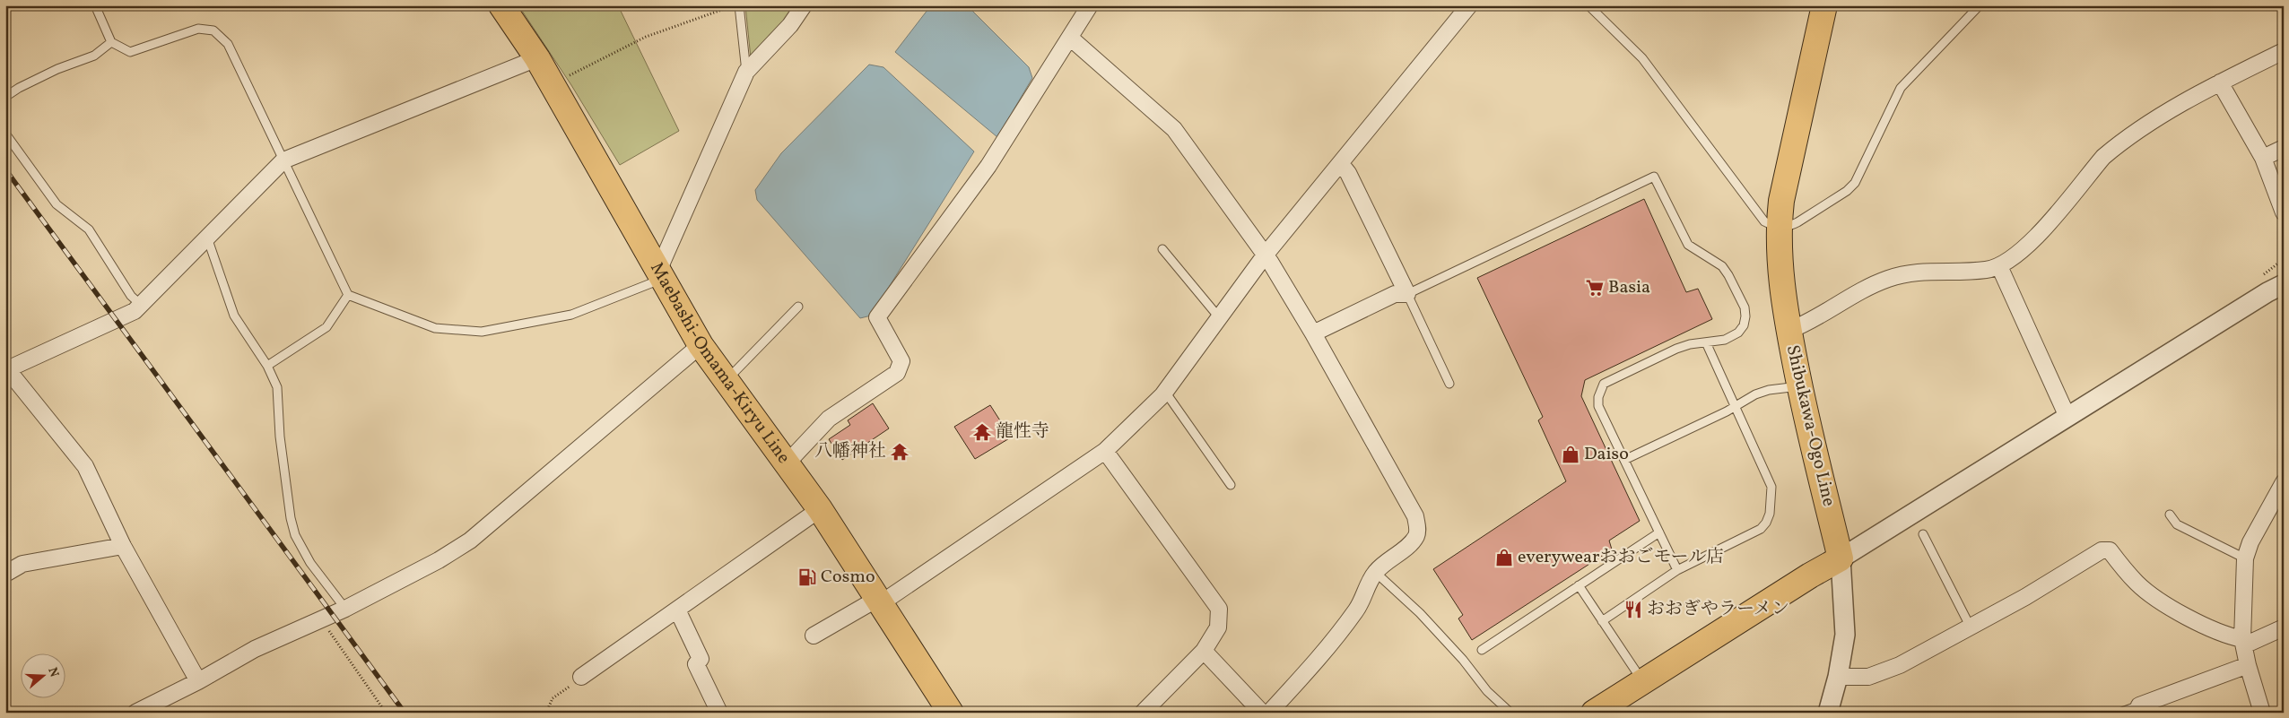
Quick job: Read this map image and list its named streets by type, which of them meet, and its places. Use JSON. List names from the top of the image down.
{
  "streets": {
    "main road": ["Maebashi-Omama-Kiryu Line", "Shibukawa-Ogo Line"]
  },
  "places": {
    "supermarket": ["Basia"],
    "temple": ["龍性寺", "八幡神社"],
    "shop": ["Daiso", "everywearおおごモール店"],
    "fuel station": ["Cosmo"],
    "restaurant": ["おおぎやラーメン"]
  },
  "north": "right"
}
